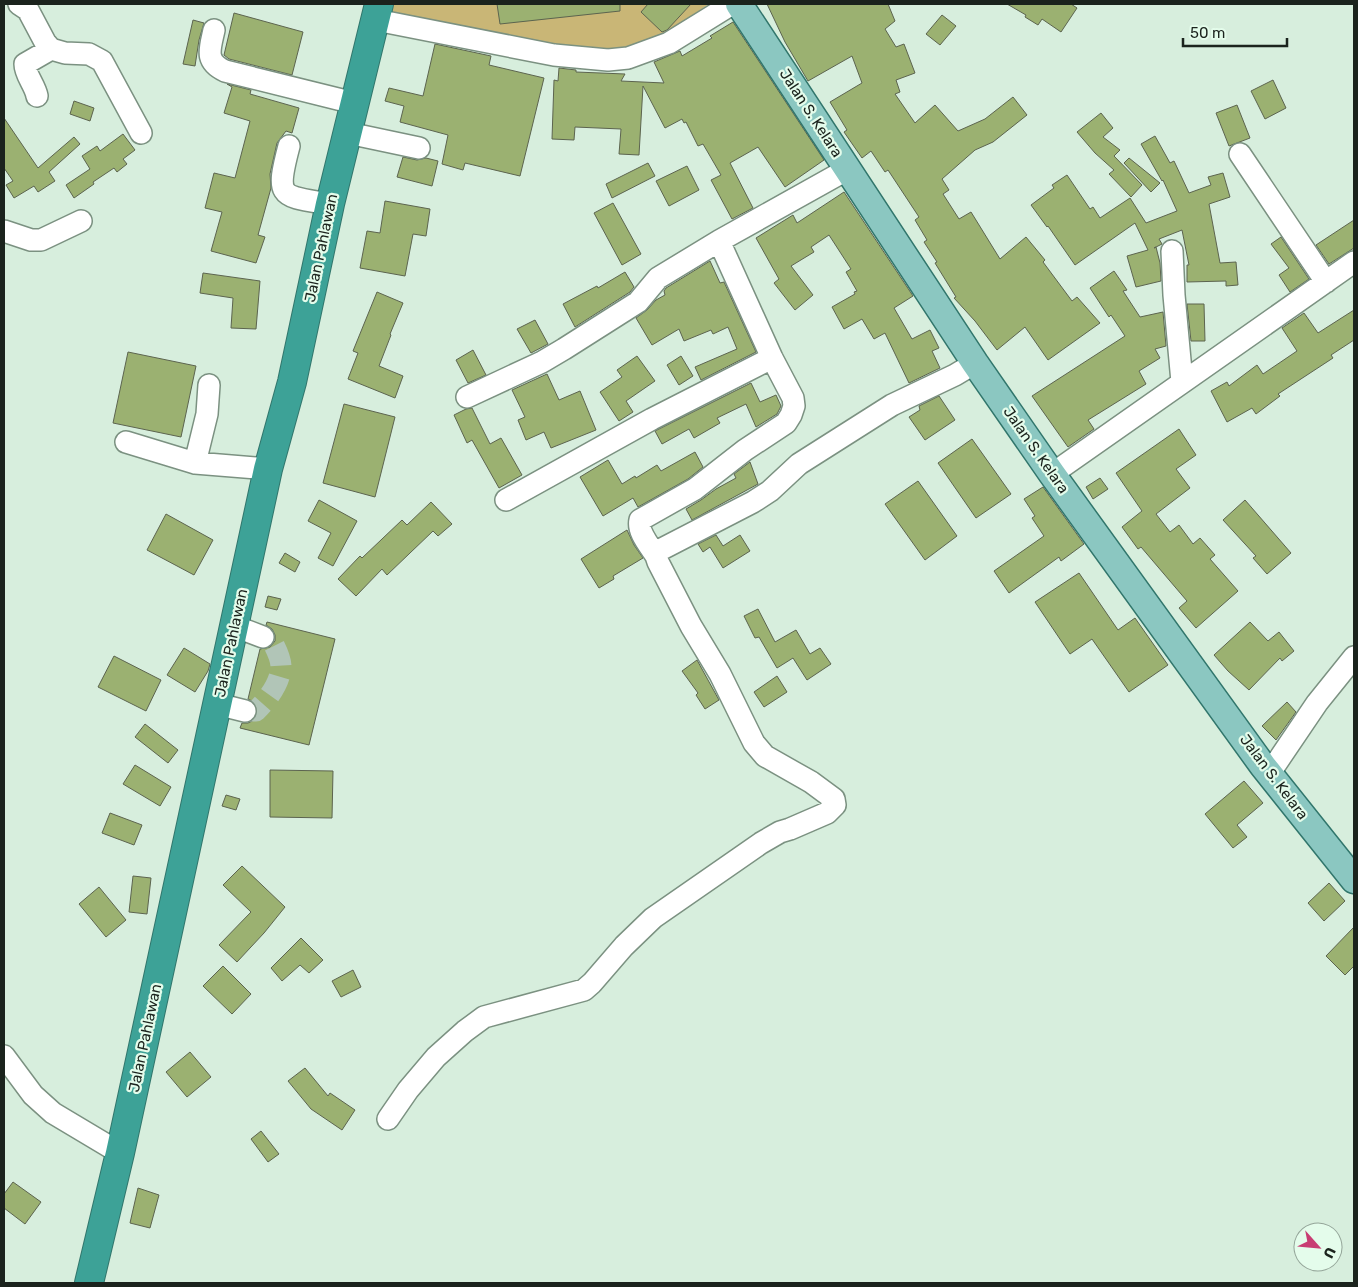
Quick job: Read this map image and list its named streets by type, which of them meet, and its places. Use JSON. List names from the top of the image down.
{
  "streets": {
    "highway": ["Jalan Pahlawan"],
    "main road": ["Jalan S. Kelara"]
  },
  "scale_bar": "50 m",
  "north": "bottom right"
}
